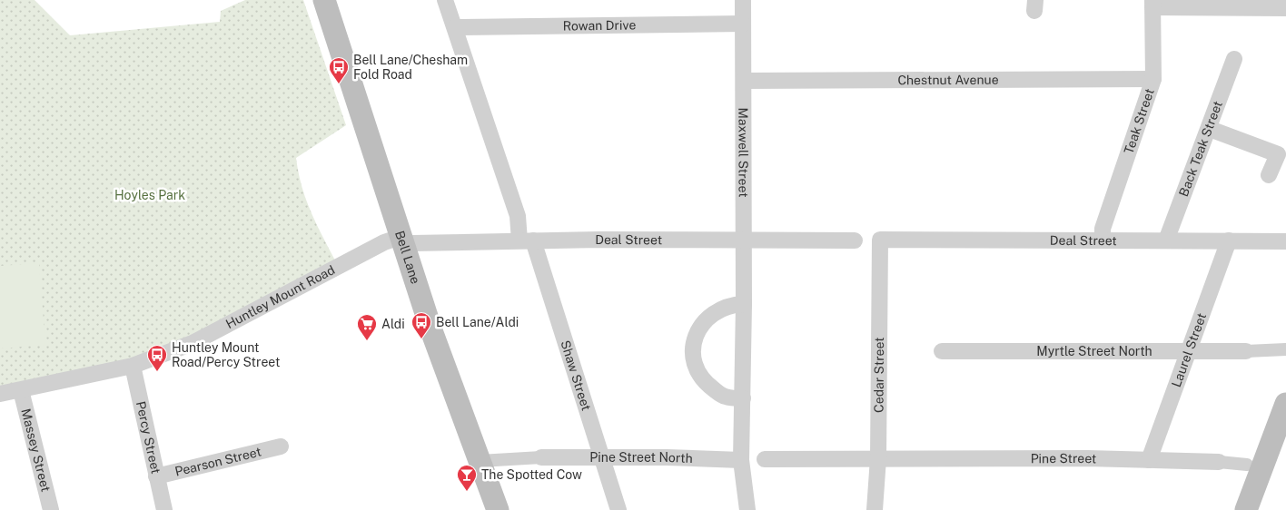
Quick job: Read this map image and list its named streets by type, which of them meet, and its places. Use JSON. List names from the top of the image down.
{
  "streets": {
    "main road": ["Bell Lane"],
    "street": [
      "Rowan Drive",
      "Chestnut Avenue",
      "Teak Street",
      "Back Teak Street",
      "Maxwell Street",
      "Deal Street",
      "Huntley Mount Road",
      "Myrtle Street North",
      "Laurel Street",
      "Cedar Street",
      "Shaw Street",
      "Percy Street",
      "Massey Street",
      "Pine Street North",
      "Pine Street",
      "Pearson Street"
    ]
  },
  "crossings": [
    ["Rowan Drive", "Maxwell Street"],
    ["Rowan Drive", "Shaw Street"],
    ["Chestnut Avenue", "Teak Street"],
    ["Chestnut Avenue", "Maxwell Street"],
    ["Teak Street", "Deal Street"],
    ["Back Teak Street", "Deal Street"],
    ["Maxwell Street", "Deal Street"],
    ["Maxwell Street", "Pine Street North"],
    ["Deal Street", "Bell Lane"],
    ["Deal Street", "Huntley Mount Road"],
    ["Deal Street", "Laurel Street"],
    ["Deal Street", "Cedar Street"],
    ["Deal Street", "Shaw Street"],
    ["Bell Lane", "Huntley Mount Road"],
    ["Huntley Mount Road", "Percy Street"],
    ["Huntley Mount Road", "Massey Street"],
    ["Myrtle Street North", "Laurel Street"],
    ["Laurel Street", "Pine Street"],
    ["Cedar Street", "Pine Street"],
    ["Shaw Street", "Pine Street North"],
    ["Percy Street", "Pearson Street"]
  ],
  "parks": ["Hoyles Park"],
  "places": {
    "bus stop": ["Bell Lane/Chesham Fold Road", "Bell Lane/Aldi", "Huntley Mount Road/Percy Street"],
    "supermarket": ["Aldi"],
    "bar": ["The Spotted Cow"]
  }
}
